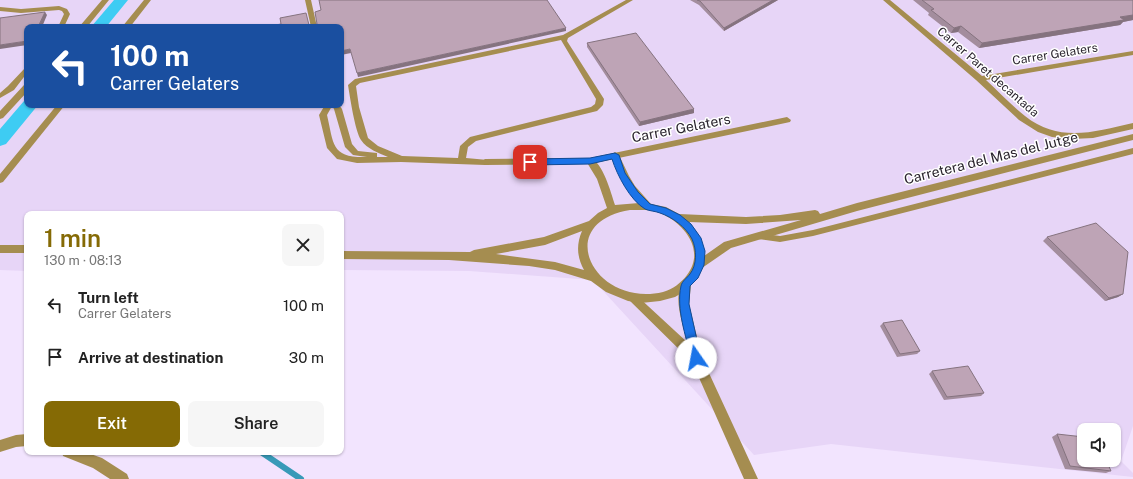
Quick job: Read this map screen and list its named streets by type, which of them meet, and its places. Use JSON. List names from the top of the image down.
{
  "streets": {
    "street": ["Carrer Gelaters", "Carrer Paret decantada", "Carretera del Mas del Jutge"]
  },
  "crossings": [
    ["Carrer Gelaters", "Carrer Paret decantada"]
  ],
  "page": {
    "turn": ["100 m", "Carrer Gelaters"],
    "heading": ["1 min", "130 m · 08:13"],
    "list": [
      {
        "name": "Turn left",
        "note": "Carrer Gelaters",
        "value": "100 m"
      },
      {
        "name": "Arrive at destination",
        "value": "30 m"
      }
    ],
    "buttons": ["Exit", "Share"]
  }
}
